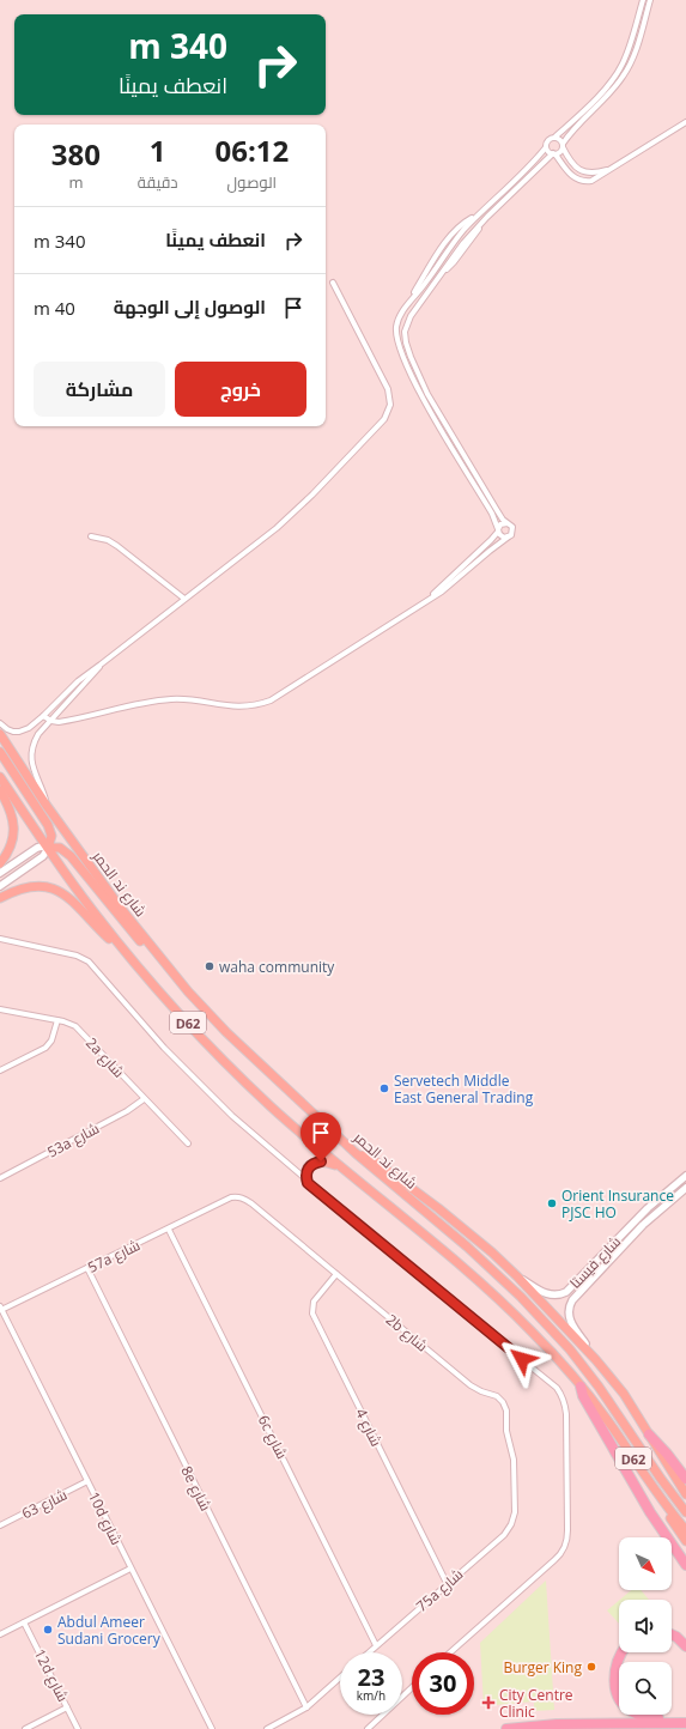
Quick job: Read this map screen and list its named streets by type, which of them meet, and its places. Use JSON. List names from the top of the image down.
{
  "streets": {
    "main road": ["شارع ند الحمر", "D62"],
    "street": [
      "2a شارع",
      "53a شارع",
      "57a شارع",
      "شارع فيستا",
      "2b شارع",
      "شارع 4",
      "6c شارع",
      "8e شارع",
      "شارع 63",
      "10d شارع",
      "75a شارع",
      "12d شارع"
    ]
  },
  "crossings": [
    ["2a شارع", "53a شارع"],
    ["57a شارع", "2b شارع"],
    ["57a شارع", "6c شارع"],
    ["57a شارع", "8e شارع"],
    ["57a شارع", "10d شارع"],
    ["2b شارع", "شارع 4"],
    ["2b شارع", "75a شارع"],
    ["شارع 4", "75a شارع"],
    ["6c شارع", "75a شارع"],
    ["شارع 63", "10d شارع"]
  ],
  "places": {
    "other": [
      "waha community",
      "Servetech Middle East General Trading",
      "Orient Insurance PJSC HO",
      "Abdul Ameer Sudani Grocery",
      "Burger King"
    ],
    "health": ["City Centre Clinic"]
  },
  "north": "bottom right",
  "page": {
    "turn": ["340 m", "انعطف يمينًا"],
    "eta": [
      "06:12",
      "الوصول",
      "1",
      "دقيقة",
      "380",
      "m"
    ],
    "list": [
      {
        "name": "انعطف يمينًا",
        "value": "340 m"
      },
      {
        "name": "الوصول إلى الوجهة",
        "value": "40 m"
      }
    ],
    "buttons": ["خروج", "مشاركة"],
    "speed": "23 km/h",
    "limit": "30"
  }
}
